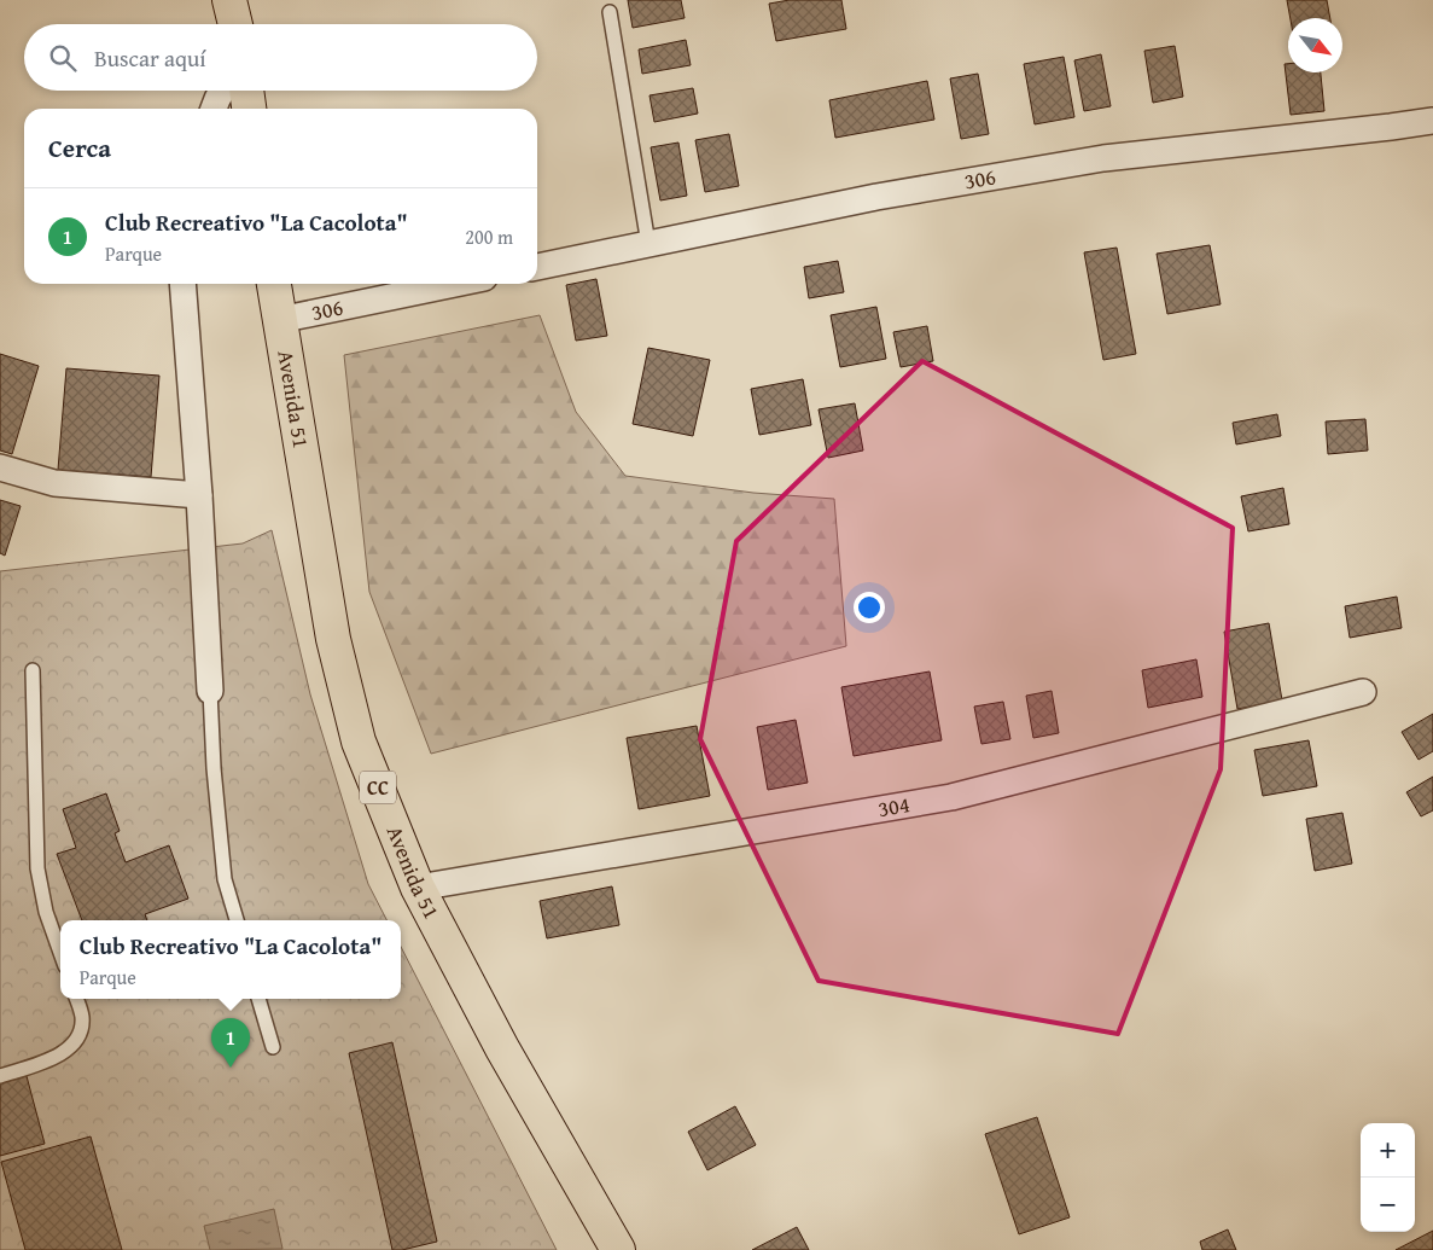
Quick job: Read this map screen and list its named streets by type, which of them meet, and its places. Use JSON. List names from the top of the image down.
{
  "streets": {
    "main road": ["Avenida 51", "CC"],
    "street": ["306", "304"]
  },
  "crossings": [
    ["306", "Avenida 51"],
    ["Avenida 51", "304"]
  ],
  "north": "bottom right",
  "page": {
    "search": "Buscar aquí",
    "heading": "Cerca",
    "list": [
      {
        "mark": "1",
        "name": "Club Recreativo \"La Cacolota\"",
        "note": "Parque",
        "value": "200 m"
      }
    ],
    "popup": ["Club Recreativo \"La Cacolota\"", "Parque"],
    "pins": "1",
    "map_buttons": ["+", "−"]
  }
}
